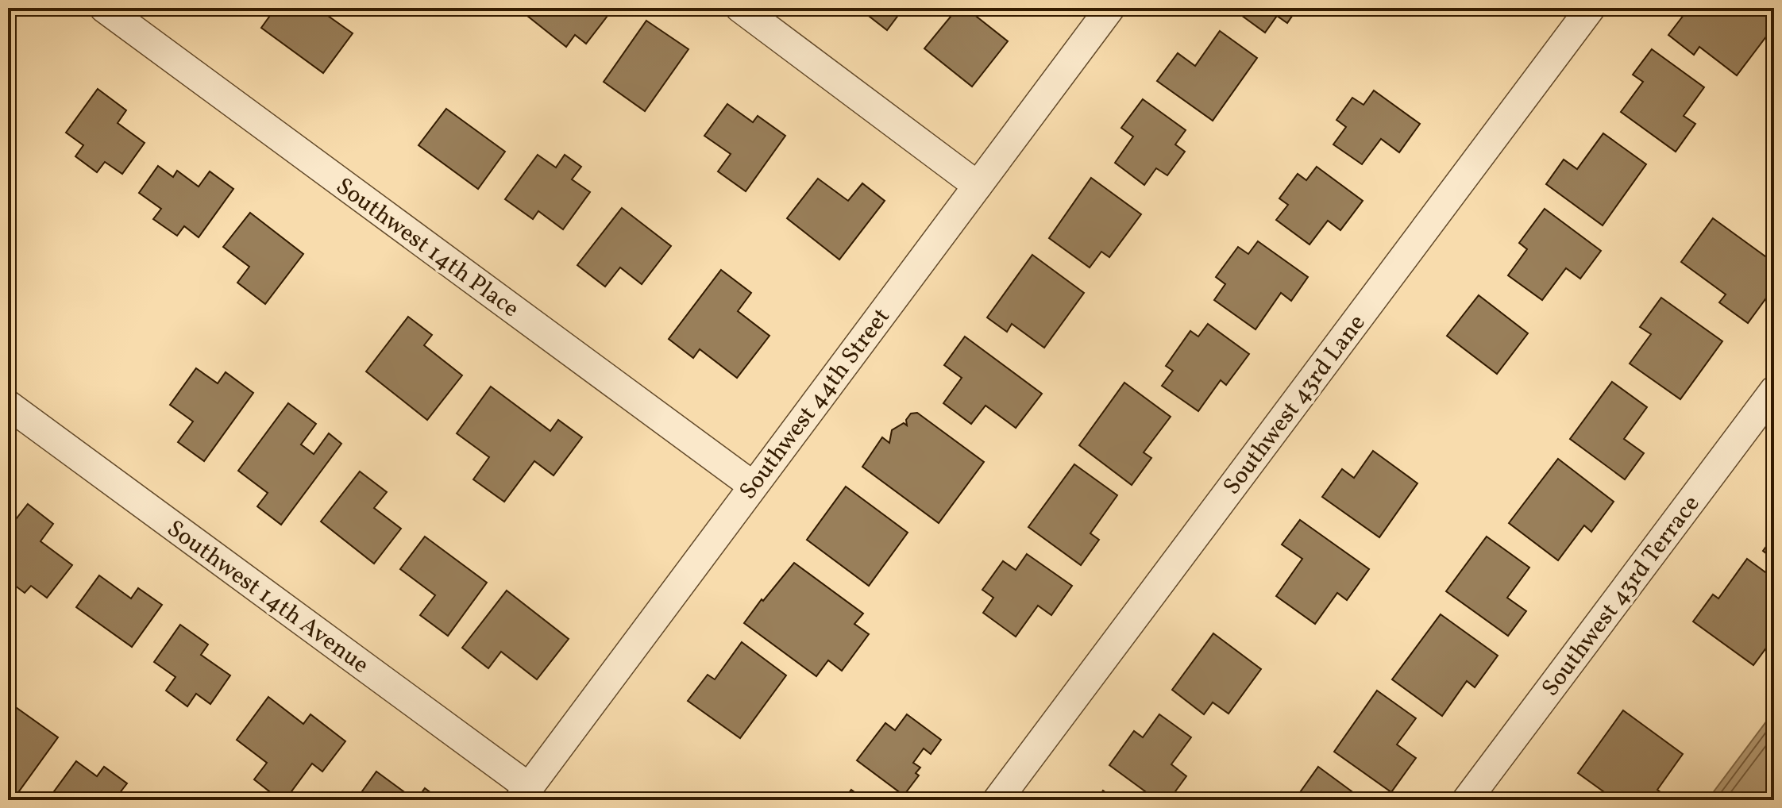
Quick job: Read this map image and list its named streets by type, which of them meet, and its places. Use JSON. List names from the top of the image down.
{
  "streets": {
    "street": [
      "Southwest 14th Place",
      "Southwest 44th Street",
      "Southwest 43rd Lane",
      "Southwest 43rd Terrace",
      "Southwest 14th Avenue"
    ]
  },
  "crossings": [
    ["Southwest 14th Place", "Southwest 44th Street"],
    ["Southwest 44th Street", "Southwest 14th Avenue"]
  ]
}
